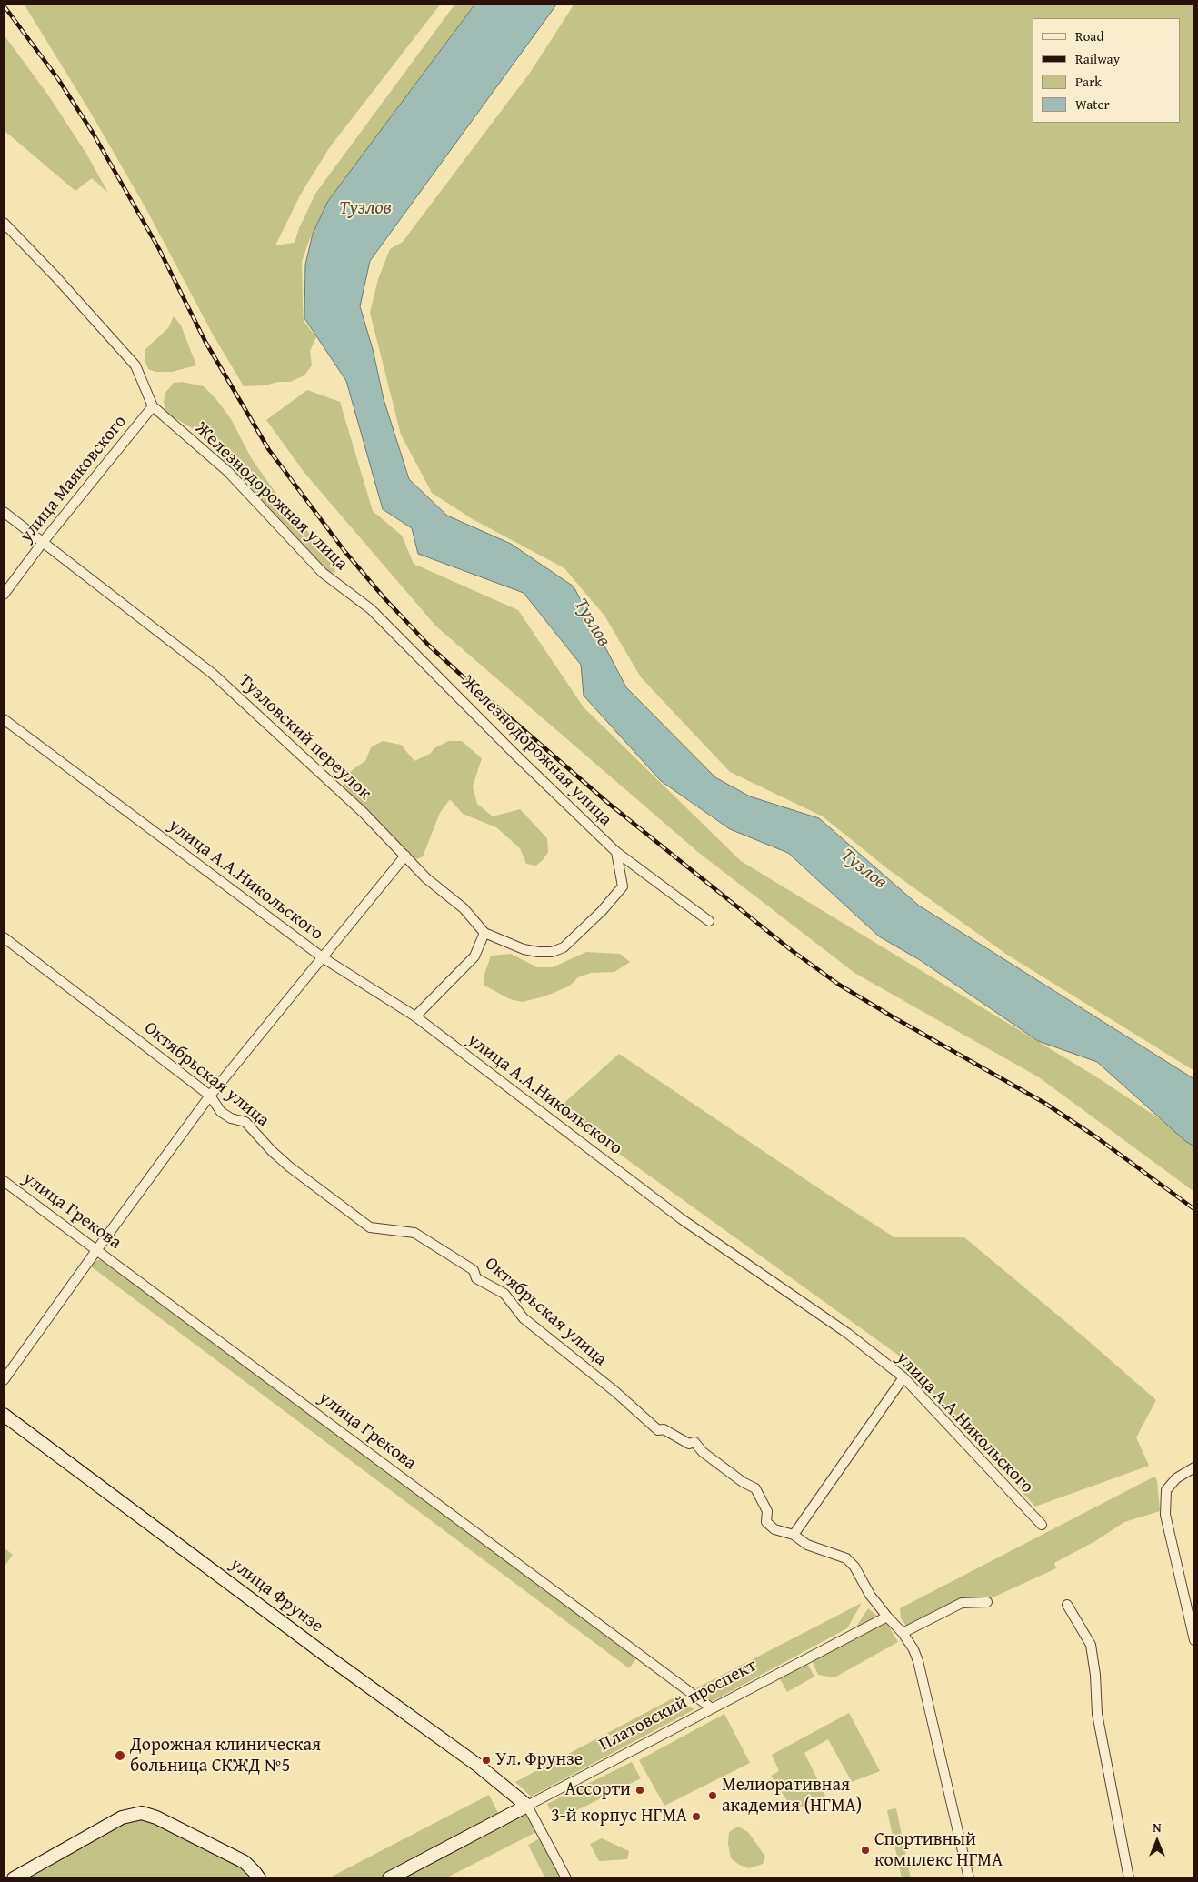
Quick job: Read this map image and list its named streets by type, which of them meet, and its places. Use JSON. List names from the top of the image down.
{
  "streets": {
    "street": [
      "улица Маяковского",
      "Железнодорожная улица",
      "Тузловский переулок",
      "улица А.А.Никольского",
      "Октябрьская улица",
      "улица Грекова",
      "улица Фрунзе",
      "Платовский проспект"
    ]
  },
  "crossings": [
    ["улица Маяковского", "Железнодорожная улица"],
    ["улица Маяковского", "Тузловский переулок"],
    ["Железнодорожная улица", "Тузловский переулок"],
    ["Октябрьская улица", "Платовский проспект"],
    ["улица Грекова", "Платовский проспект"],
    ["улица Фрунзе", "Платовский проспект"]
  ],
  "water": ["Тузлов"],
  "places": [
    "Дорожная клиническая больница СКЖД №5",
    "Ул. Фрунзе",
    "Ассорти",
    "Мелиоративная академия (НГМА)",
    "3-й корпус НГМА",
    "Спортивный комплекс НГМА"
  ],
  "legend": [
    "Road",
    "Railway",
    "Park",
    "Water"
  ],
  "north": "top"
}
